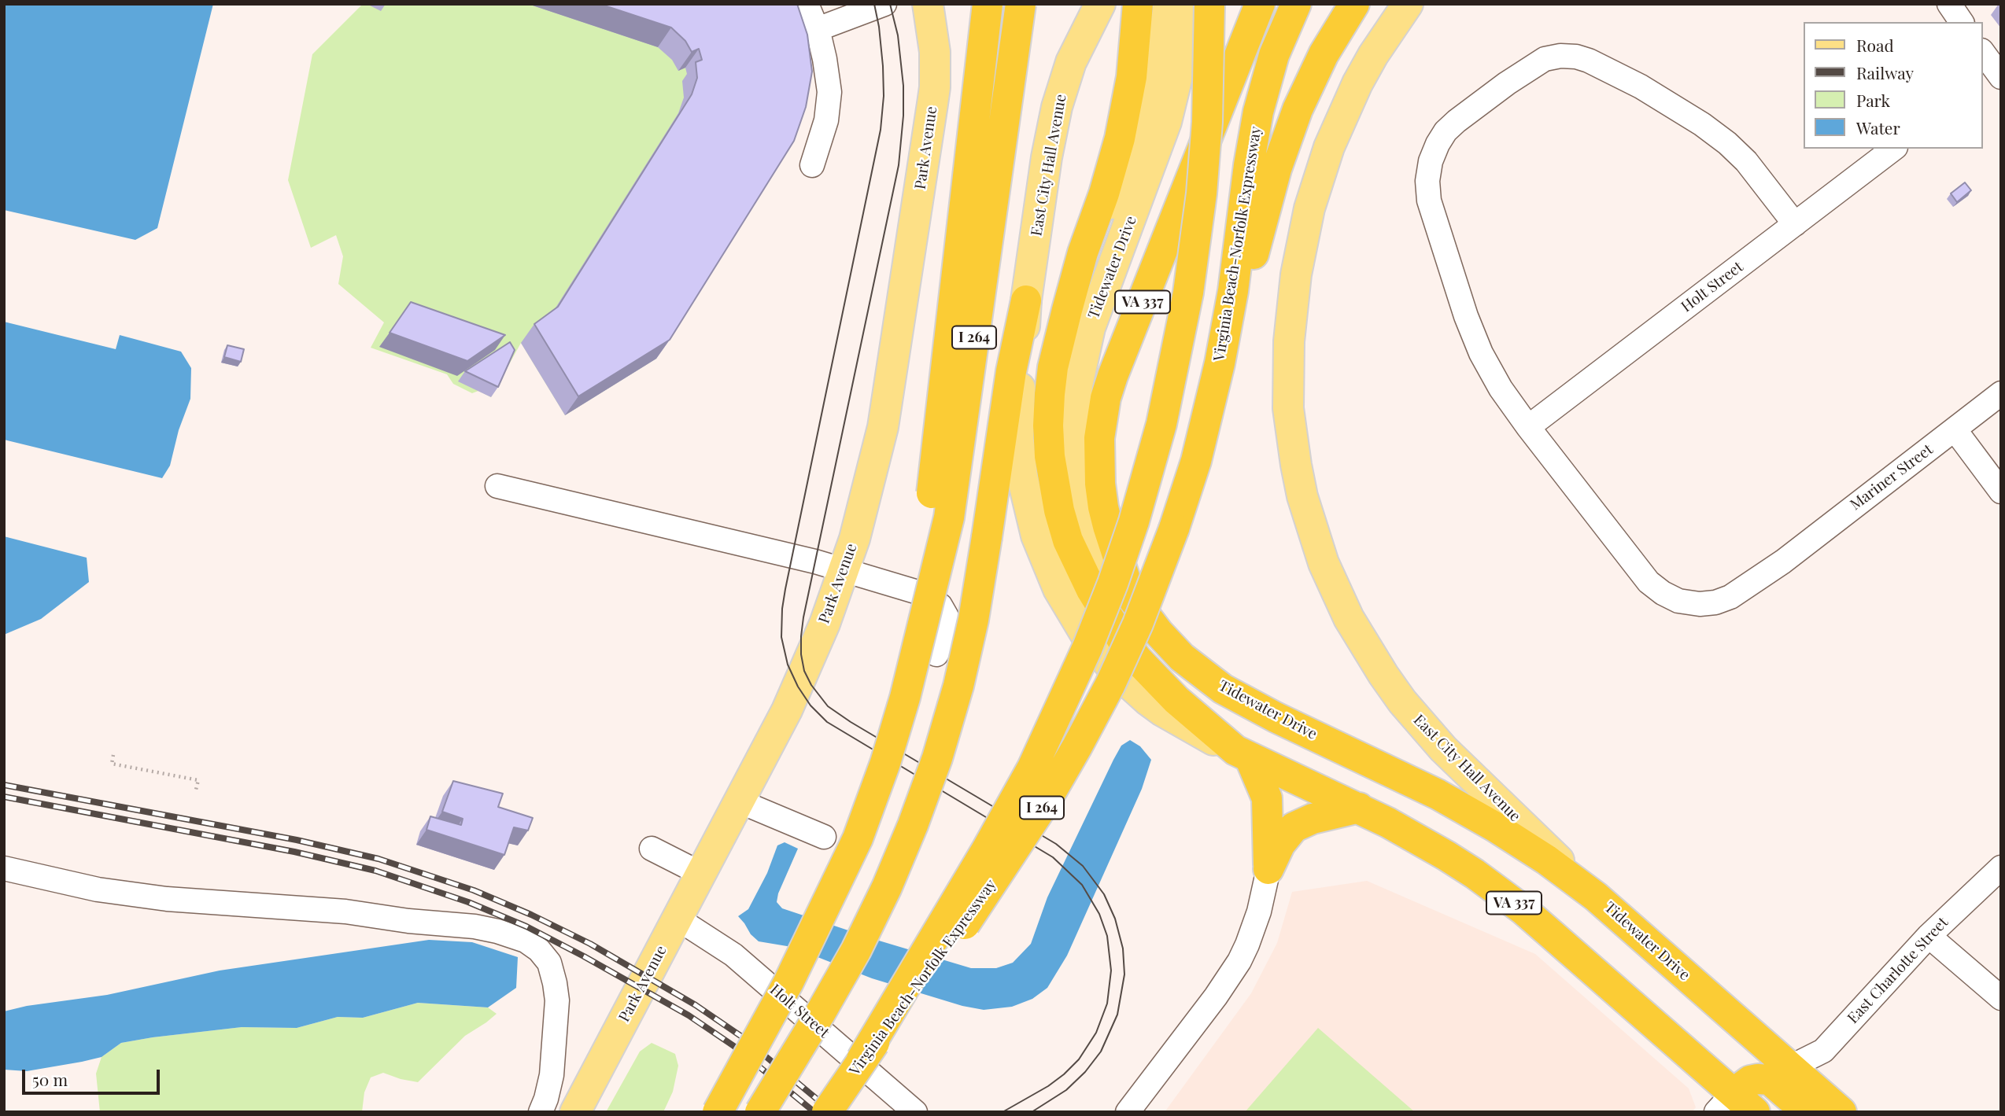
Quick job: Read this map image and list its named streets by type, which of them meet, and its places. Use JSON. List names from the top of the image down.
{
  "streets": {
    "highway": [
      "Virginia Beach-Norfolk Expressway",
      "Tidewater Drive",
      "VA 337",
      "I 264"
    ],
    "main road": ["Park Avenue", "East City Hall Avenue"],
    "street": ["Holt Street", "Mariner Street", "East Charlotte Street"]
  },
  "crossings": [
    ["Park Avenue", "Holt Street"],
    ["East City Hall Avenue", "Tidewater Drive"],
    ["Tidewater Drive", "VA 337"],
    ["Tidewater Drive", "East Charlotte Street"],
    ["Holt Street", "Mariner Street"]
  ],
  "legend": [
    "Road",
    "Railway",
    "Park",
    "Water"
  ],
  "scale_bar": "50 m"
}
